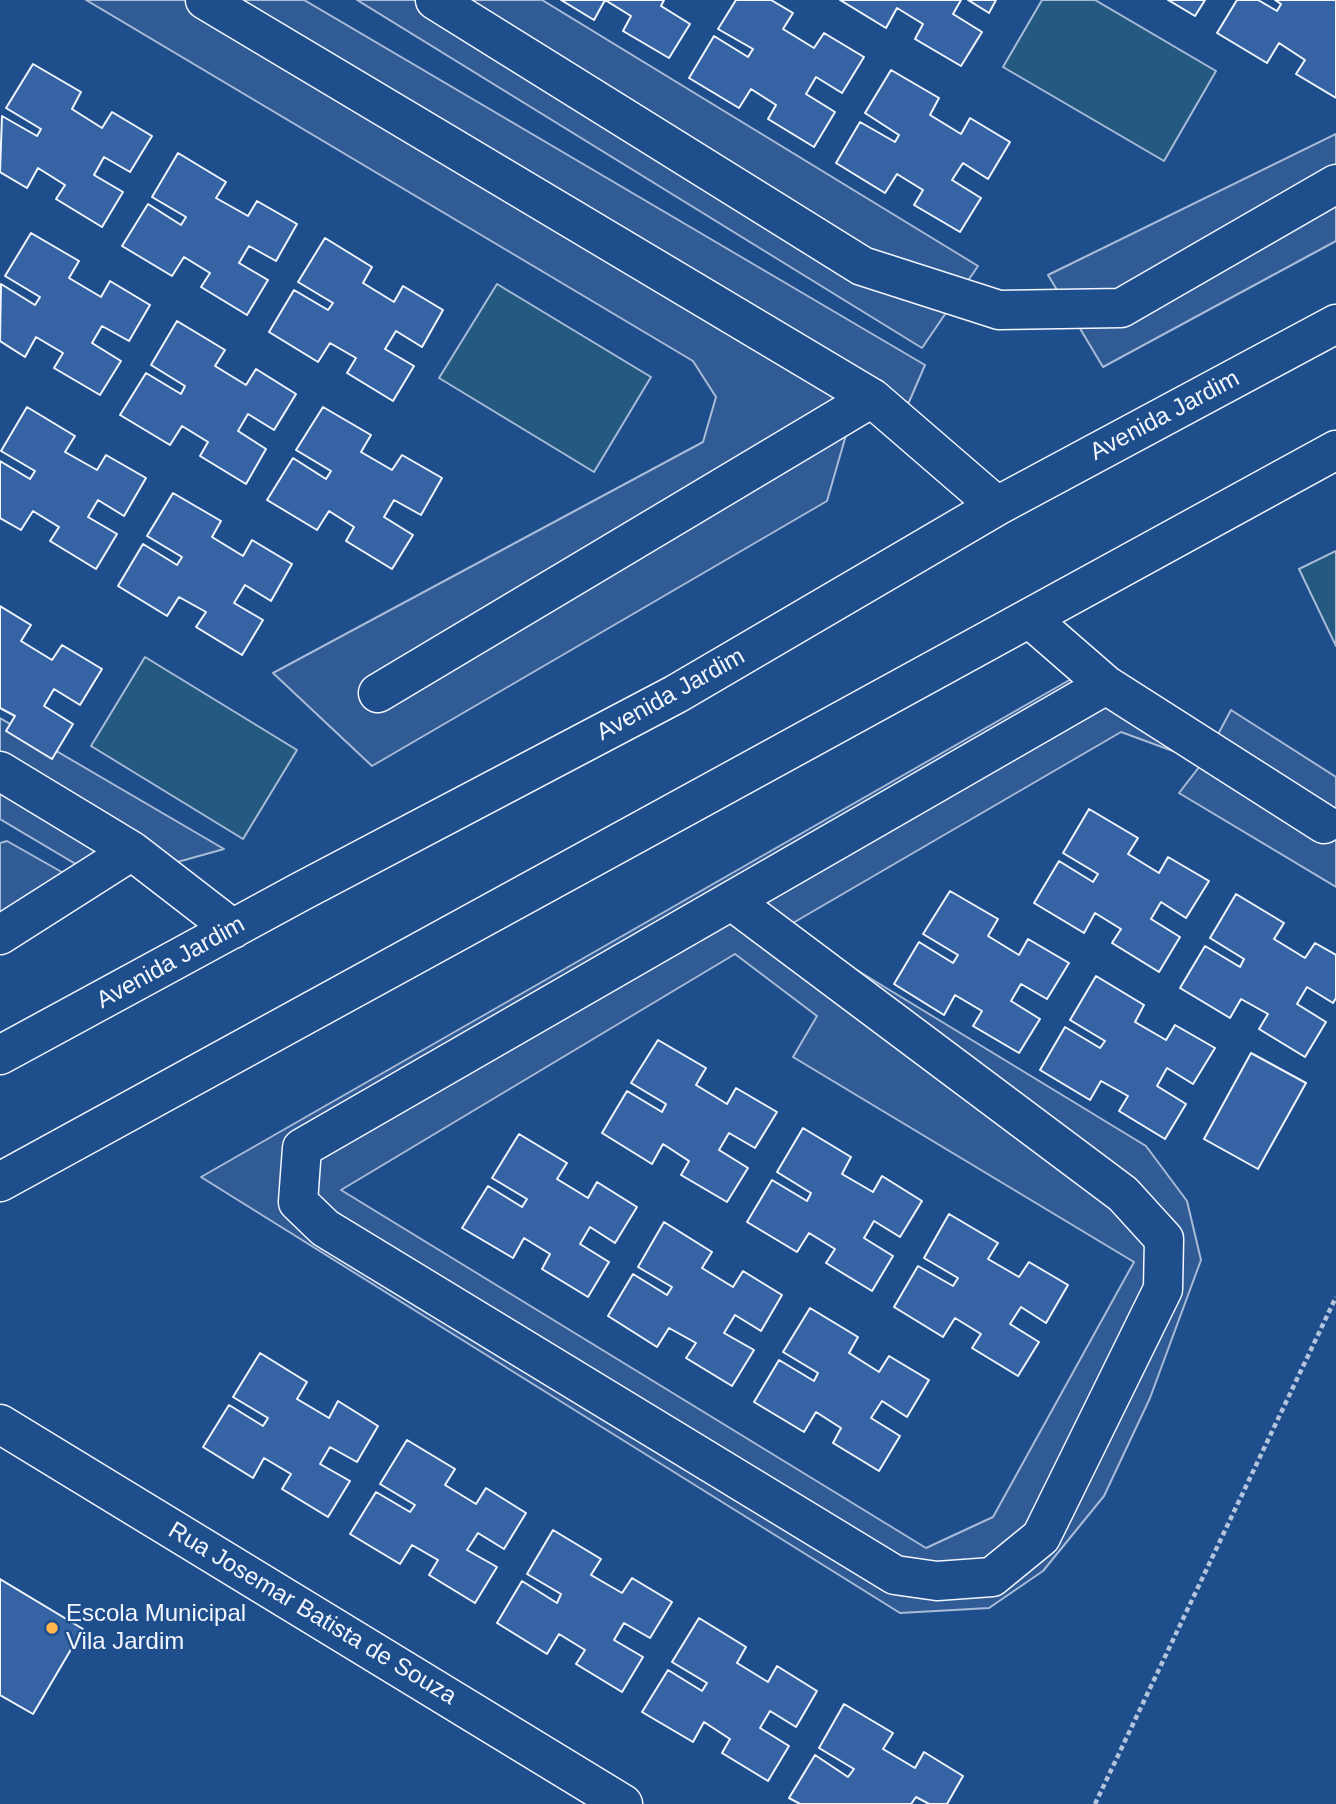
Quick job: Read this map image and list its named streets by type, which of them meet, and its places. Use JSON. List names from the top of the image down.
{
  "streets": {
    "street": ["Avenida Jardim", "Rua Josemar Batista de Souza"]
  },
  "places": ["Escola Municipal Vila Jardim"]
}
